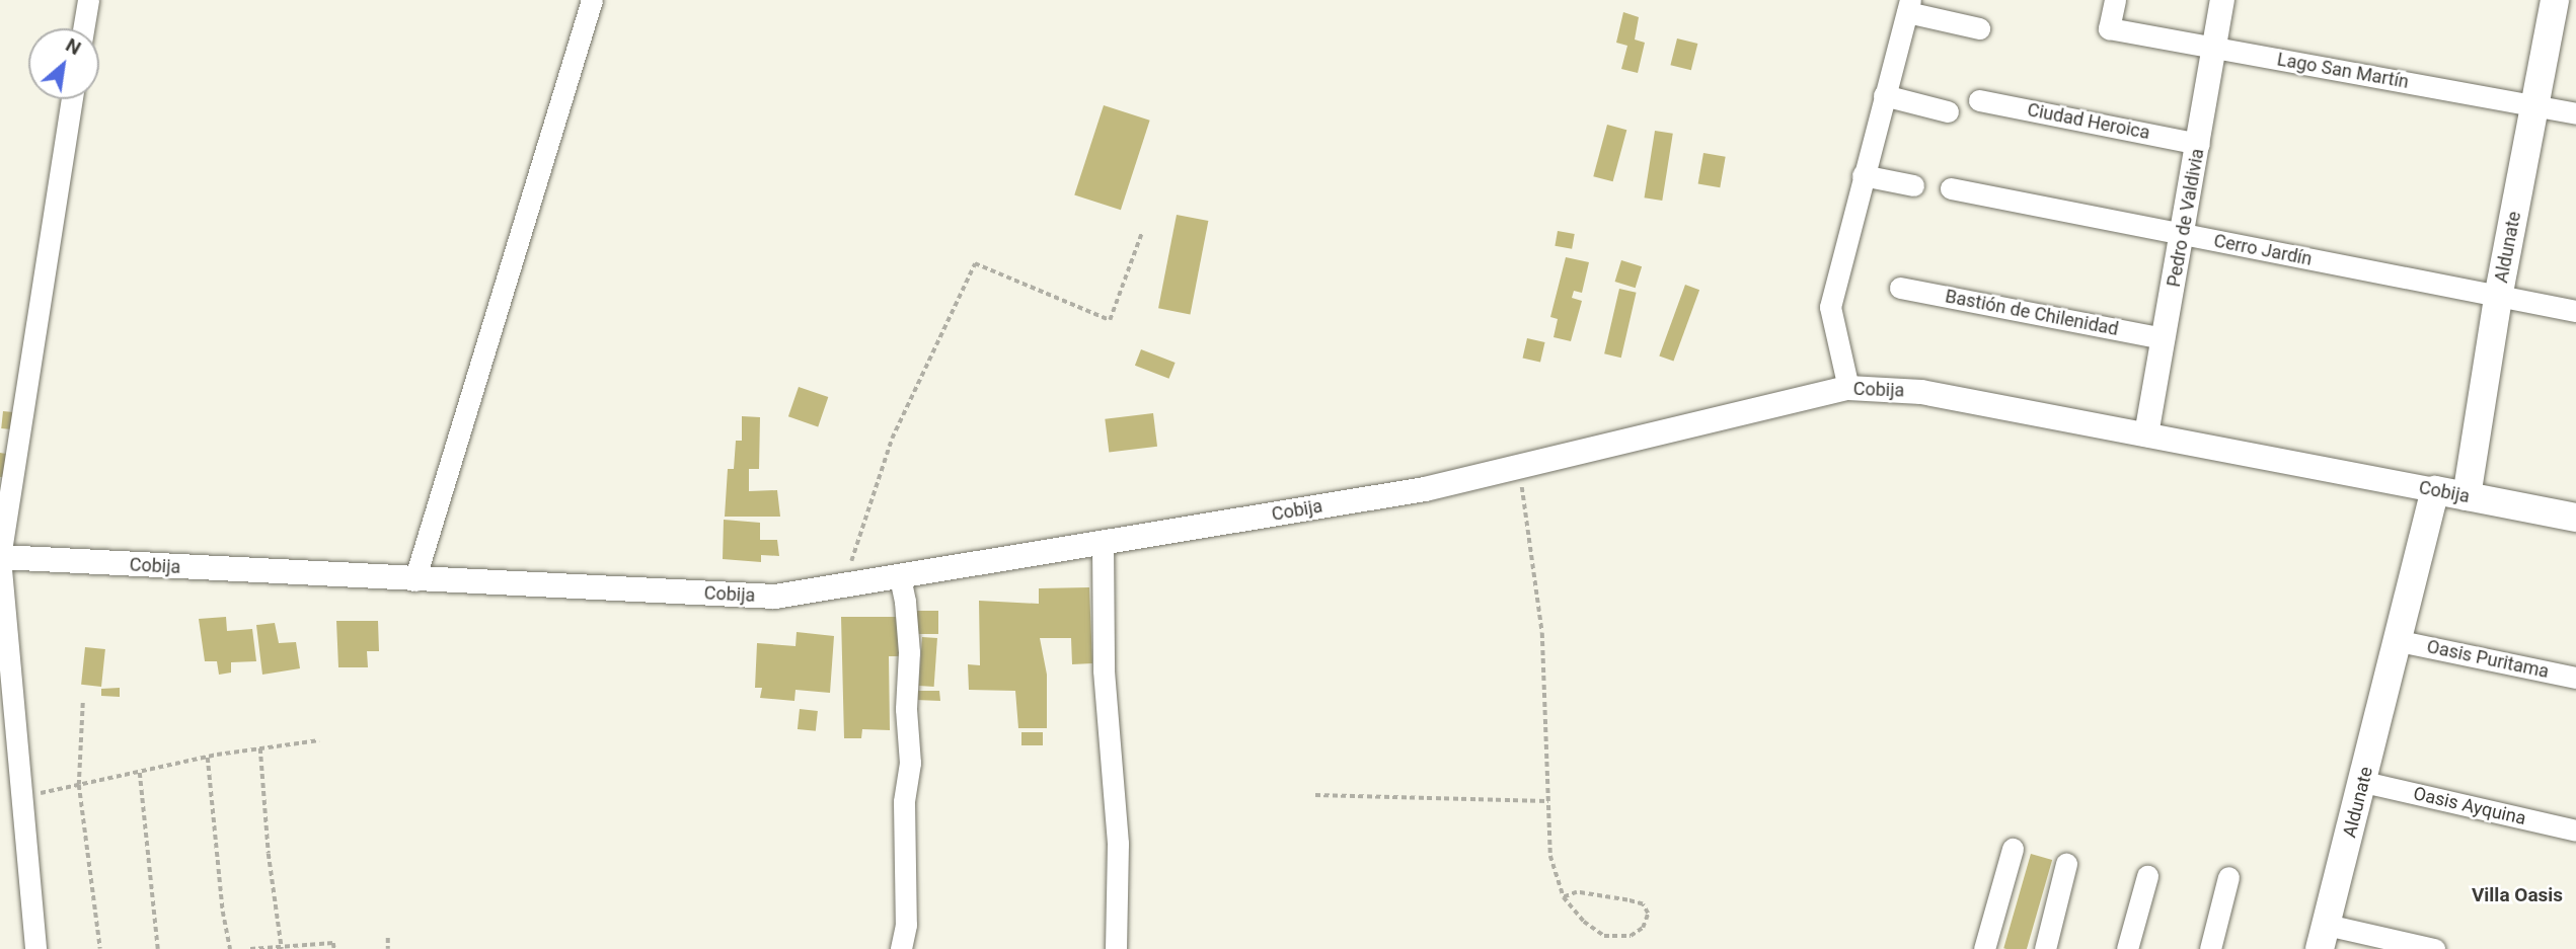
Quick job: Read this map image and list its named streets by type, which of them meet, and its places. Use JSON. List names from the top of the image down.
{
  "streets": {
    "main road": ["Aldunate", "Cobija"],
    "street": [
      "Lago San Martín",
      "Ciudad Heroica",
      "Pedro de Valdivia",
      "Cerro Jardín",
      "Bastión de Chilenidad",
      "Oasis Puritama",
      "Oasis Ayquina"
    ]
  },
  "crossings": [
    ["Lago San Martín", "Pedro de Valdivia"],
    ["Lago San Martín", "Aldunate"],
    ["Ciudad Heroica", "Pedro de Valdivia"],
    ["Pedro de Valdivia", "Cerro Jardín"],
    ["Pedro de Valdivia", "Bastión de Chilenidad"],
    ["Pedro de Valdivia", "Cobija"],
    ["Aldunate", "Cerro Jardín"],
    ["Aldunate", "Cobija"],
    ["Aldunate", "Oasis Puritama"],
    ["Aldunate", "Oasis Ayquina"]
  ],
  "districts": ["Villa Oasis"],
  "north": "top right"
}
